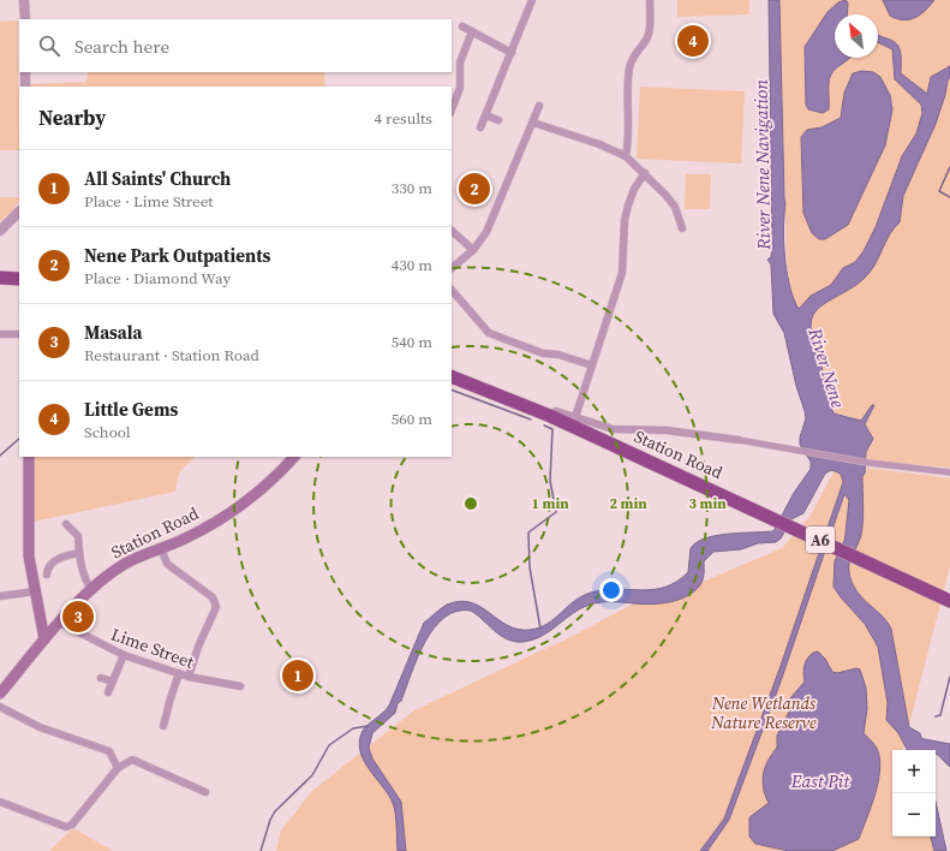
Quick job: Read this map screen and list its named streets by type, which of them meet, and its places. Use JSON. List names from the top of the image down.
{
  "streets": {
    "highway": ["Station Road", "A6"],
    "street": ["Lime Street"]
  },
  "crossings": [
    ["Station Road", "Lime Street"]
  ],
  "water": ["River Nene Navigation", "River Nene", "East Pit"],
  "parks": ["Nene Wetlands Nature Reserve"],
  "north": "top left",
  "page": {
    "search": "Search here",
    "pins": [
      "4",
      "2",
      "3",
      "1"
    ],
    "heading": ["Nearby", "4 results"],
    "list": [
      {
        "mark": "1",
        "name": "All Saints' Church",
        "note": "Place · Lime Street",
        "value": "330 m"
      },
      {
        "mark": "2",
        "name": "Nene Park Outpatients",
        "note": "Place · Diamond Way",
        "value": "430 m"
      },
      {
        "mark": "3",
        "name": "Masala",
        "note": "Restaurant · Station Road",
        "value": "540 m"
      },
      {
        "mark": "4",
        "name": "Little Gems",
        "note": "School",
        "value": "560 m"
      }
    ],
    "map_buttons": ["+", "−"]
  },
  "rings": ["1 min", "2 min", "3 min"]
}
